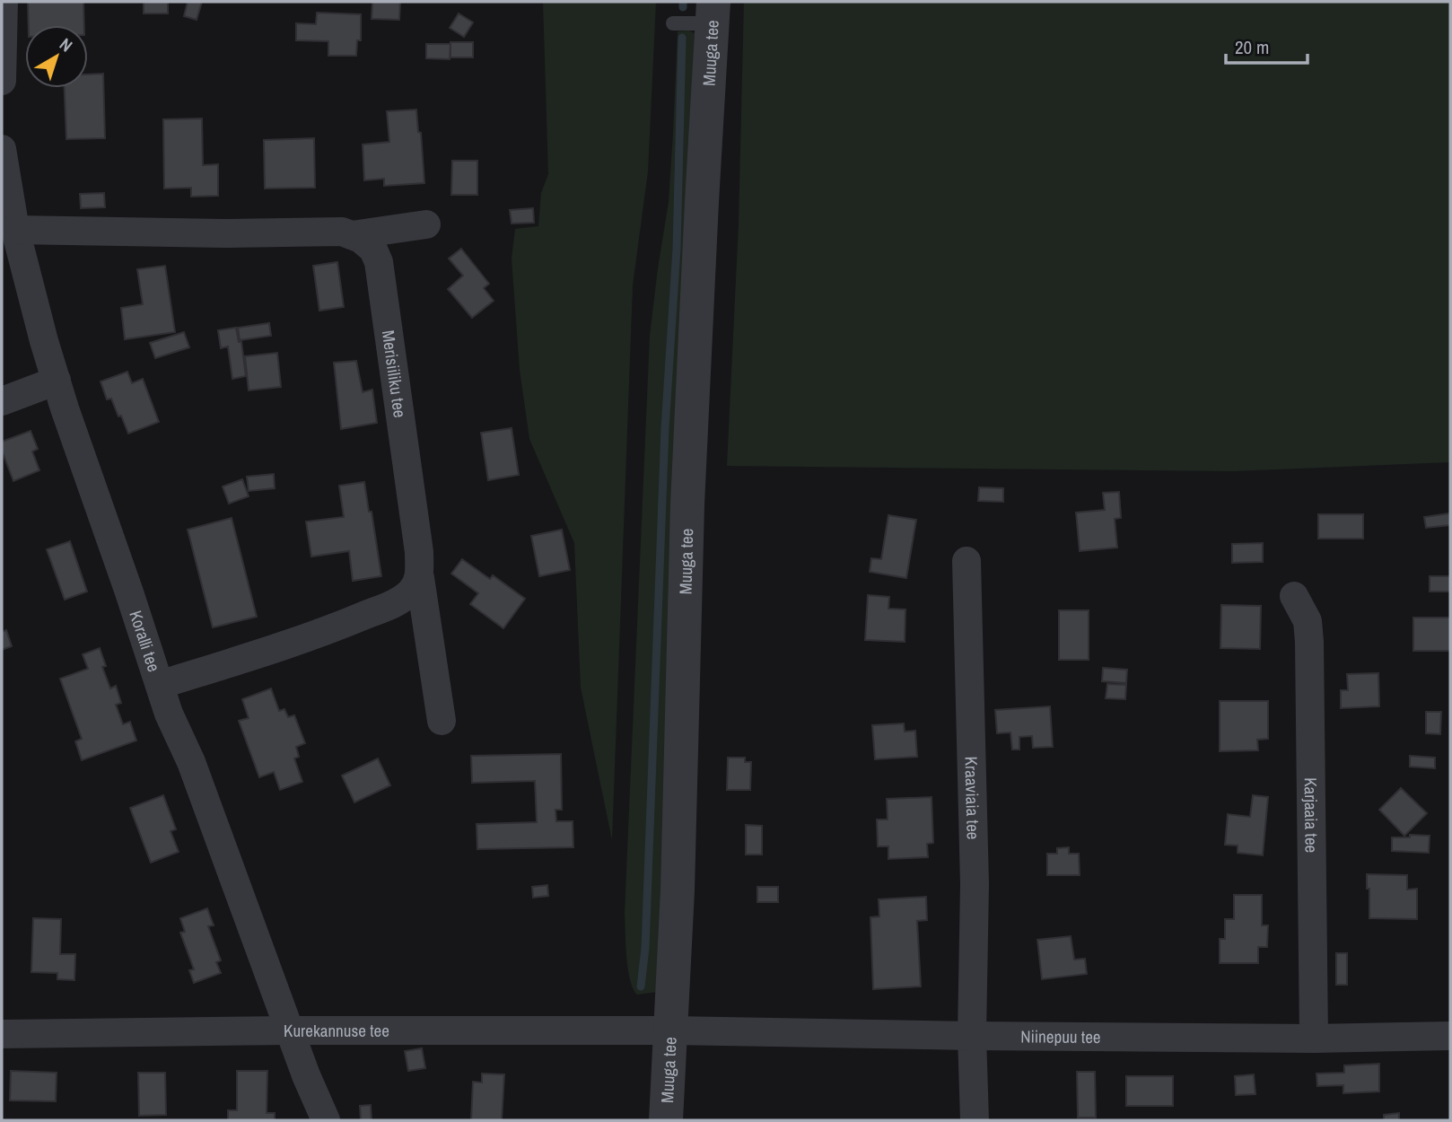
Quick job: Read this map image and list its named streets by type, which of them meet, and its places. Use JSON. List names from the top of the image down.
{
  "streets": {
    "street": [
      "Muuga tee",
      "Merisiiliku tee",
      "Koralli tee",
      "Kraaviaia tee",
      "Karjaaia tee",
      "Kurekannuse tee",
      "Niinepuu tee"
    ]
  },
  "crossings": [
    ["Muuga tee", "Kurekannuse tee"],
    ["Muuga tee", "Niinepuu tee"],
    ["Koralli tee", "Kurekannuse tee"],
    ["Kraaviaia tee", "Niinepuu tee"],
    ["Karjaaia tee", "Niinepuu tee"],
    ["Kurekannuse tee", "Niinepuu tee"]
  ],
  "scale_bar": "20 m",
  "north": "top right"
}
